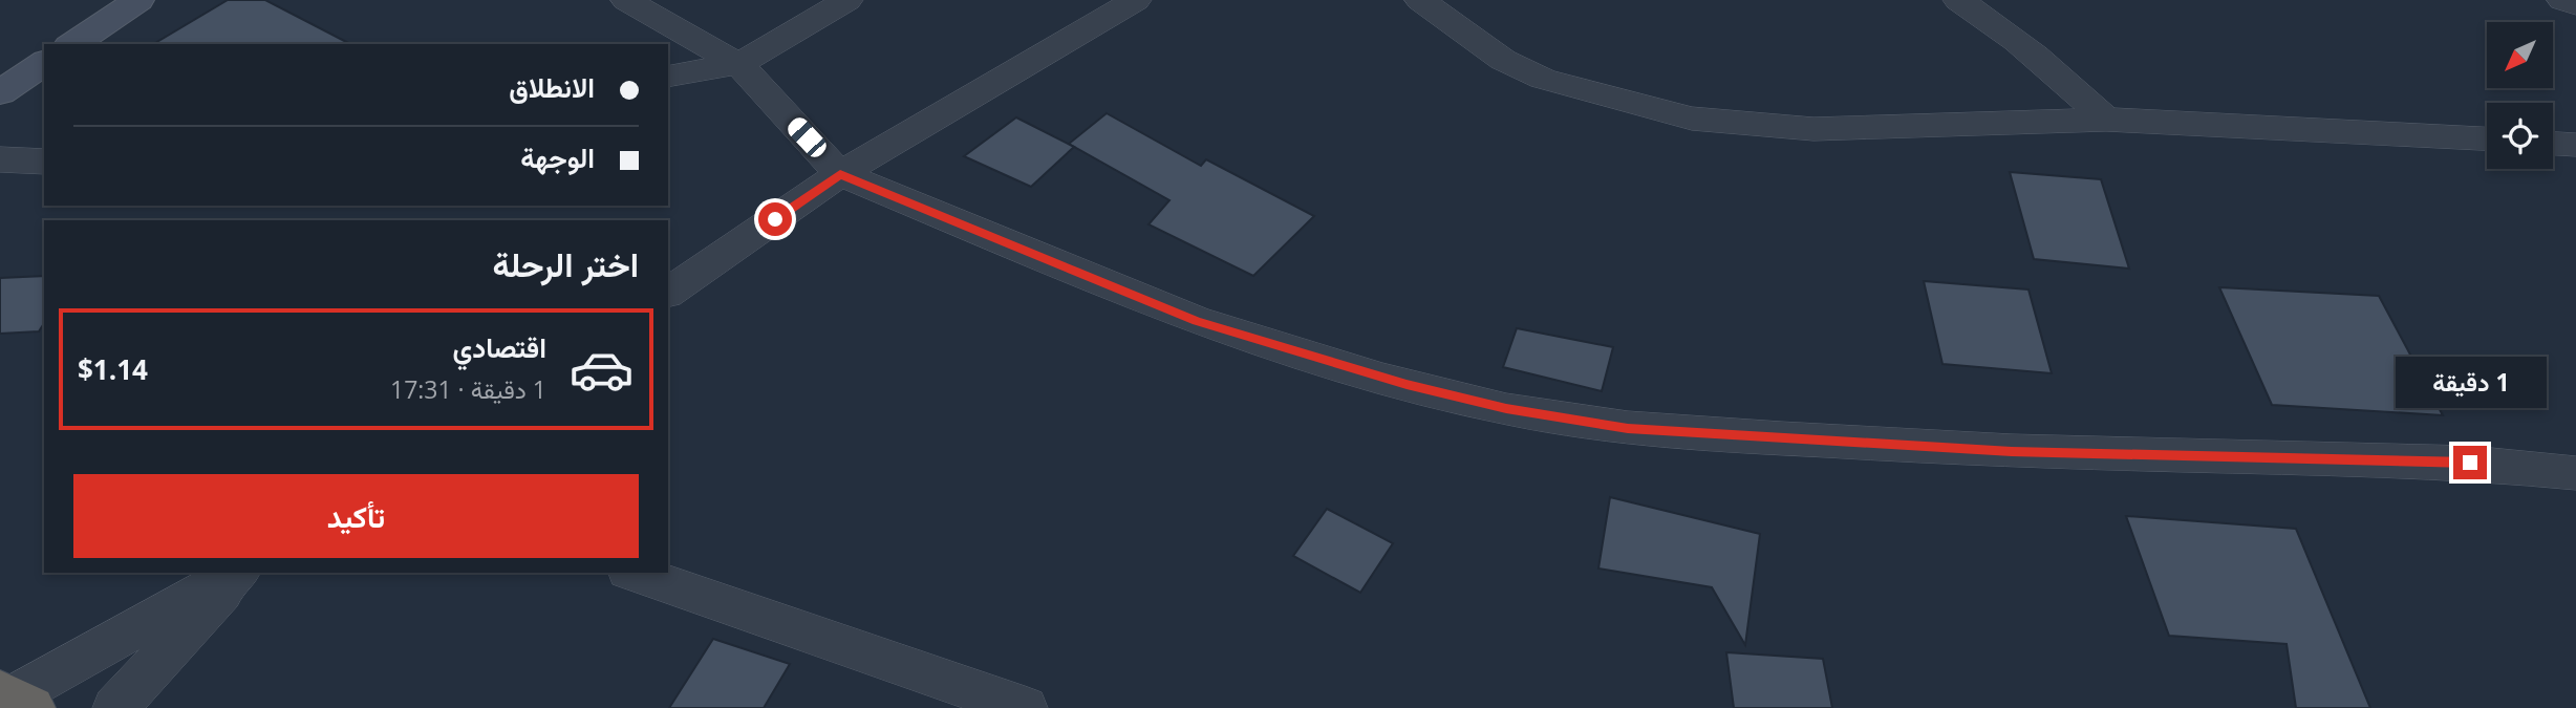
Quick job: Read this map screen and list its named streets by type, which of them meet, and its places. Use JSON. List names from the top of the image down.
{
  "north": "bottom left",
  "page": {
    "banner": ["الانطلاق", "الوجهة"],
    "heading": "اختر الرحلة",
    "list": [
      {
        "name": "اقتصادي",
        "note": "1 دقيقة · 17:31",
        "value": "$1.14"
      }
    ],
    "bubble": "1 دقيقة",
    "buttons": "تأكيد"
  }
}
